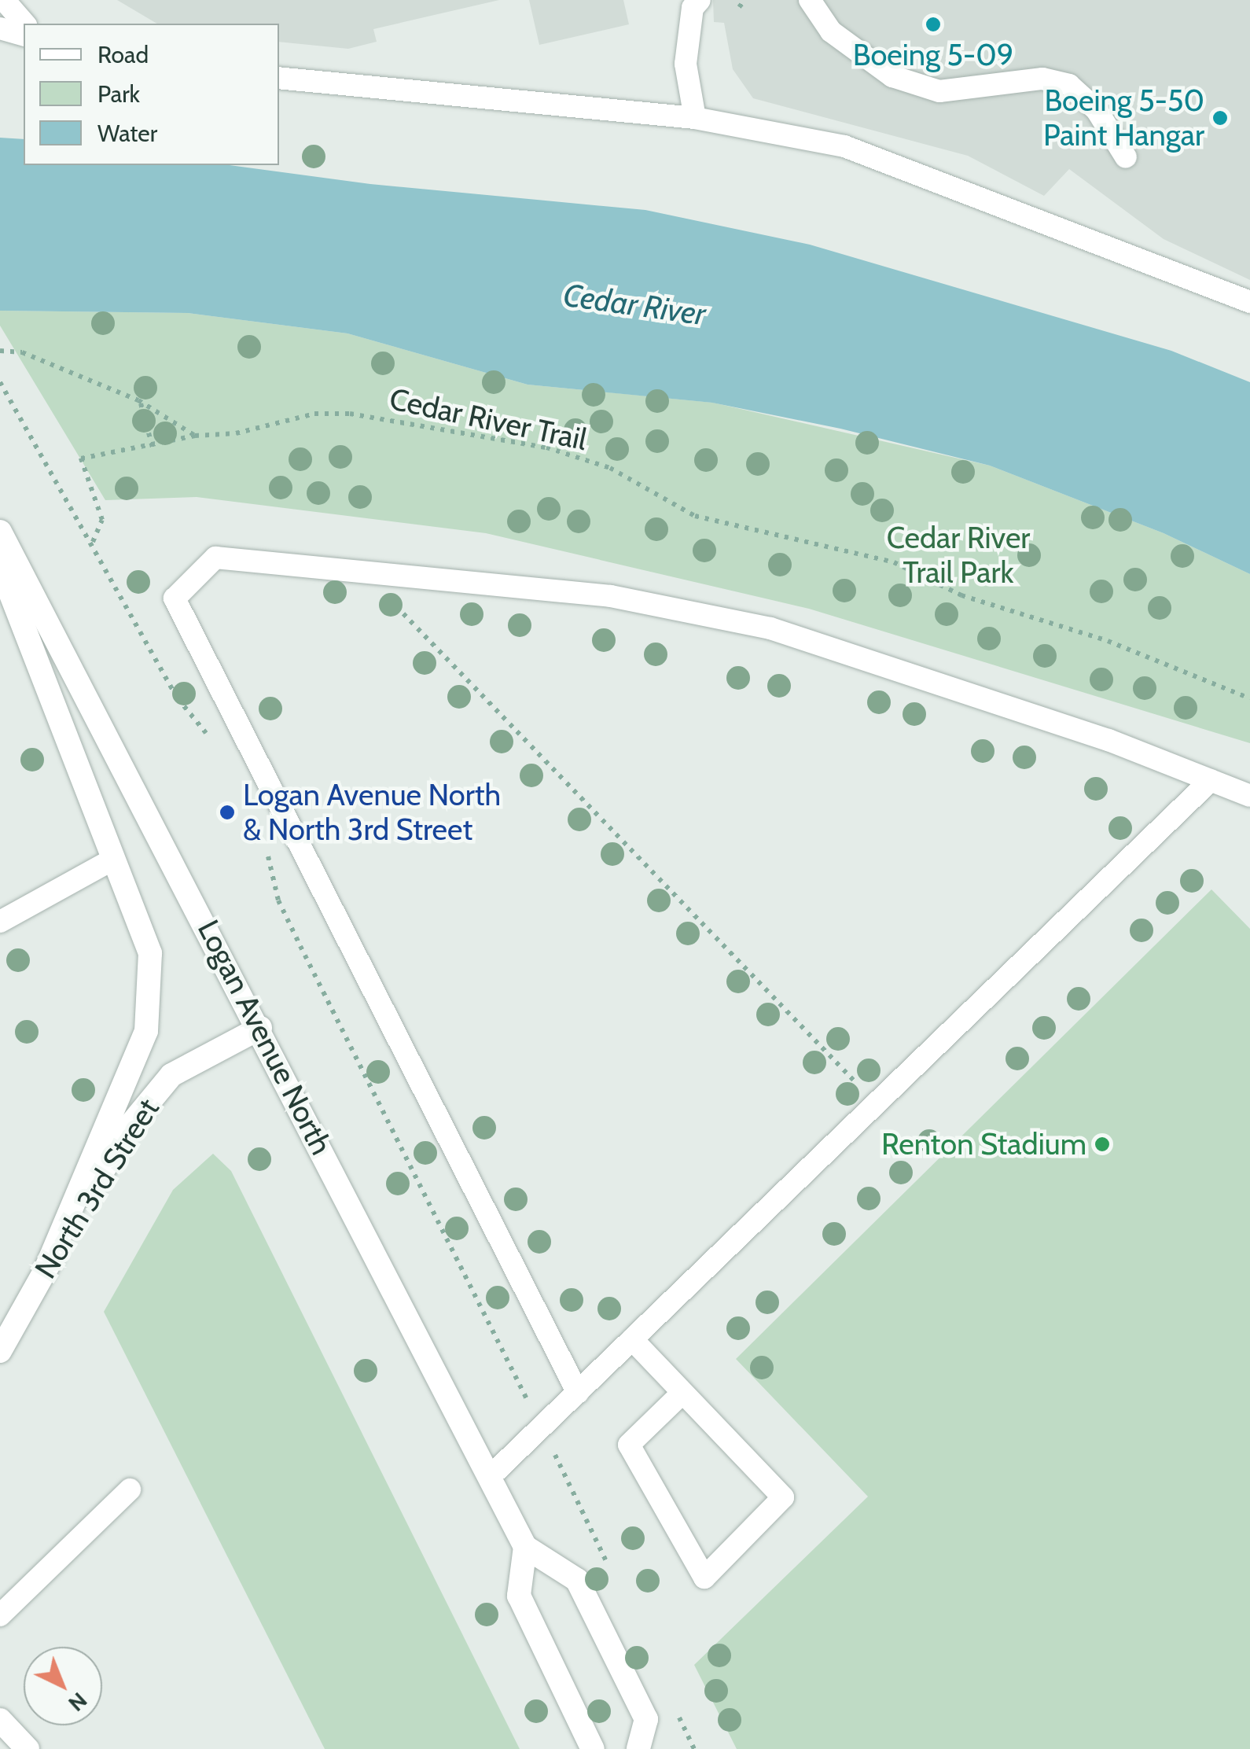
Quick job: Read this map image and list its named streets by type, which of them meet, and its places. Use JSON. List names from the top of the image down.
{
  "streets": {
    "main road": ["Logan Avenue North", "North 3rd Street"],
    "path": ["Cedar River Trail"]
  },
  "crossings": [
    ["Logan Avenue North", "North 3rd Street"]
  ],
  "water": ["Cedar River"],
  "parks": ["Cedar River Trail Park"],
  "places": [
    "Boeing 5-09",
    "Boeing 5-50 Paint Hangar",
    "Logan Avenue North & North 3rd Street",
    "Renton Stadium"
  ],
  "legend": ["Road", "Park", "Water"],
  "north": "bottom right"
}
